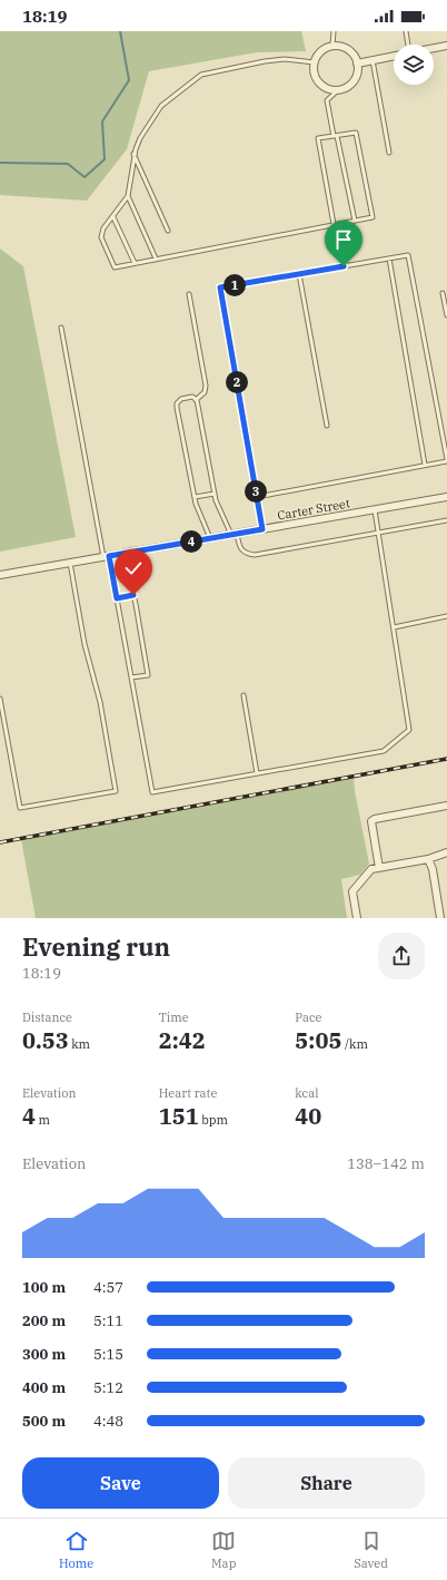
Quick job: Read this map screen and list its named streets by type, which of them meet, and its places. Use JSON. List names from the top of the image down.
{
  "streets": {
    "street": ["Carter Street"]
  },
  "page": {
    "status": "18:19",
    "pins": [
      "1",
      "2",
      "3",
      "4"
    ],
    "heading": ["Evening run", "18:19"],
    "stats": [
      ["Distance", "0.53 km"],
      ["Time", "2:42"],
      ["Pace", "5:05 /km"],
      ["Elevation", "4 m"],
      ["Heart rate", "151 bpm"],
      ["kcal", "40"]
    ],
    "chart": ["Elevation", "138–142 m"],
    "list": [
      {
        "name": "100 m",
        "note": "4:57"
      },
      {
        "name": "200 m",
        "note": "5:11"
      },
      {
        "name": "300 m",
        "note": "5:15"
      },
      {
        "name": "400 m",
        "note": "5:12"
      },
      {
        "name": "500 m",
        "note": "4:48"
      }
    ],
    "buttons": ["Save", "Share"],
    "tabs": ["Home", "Map", "Saved"]
  }
}
